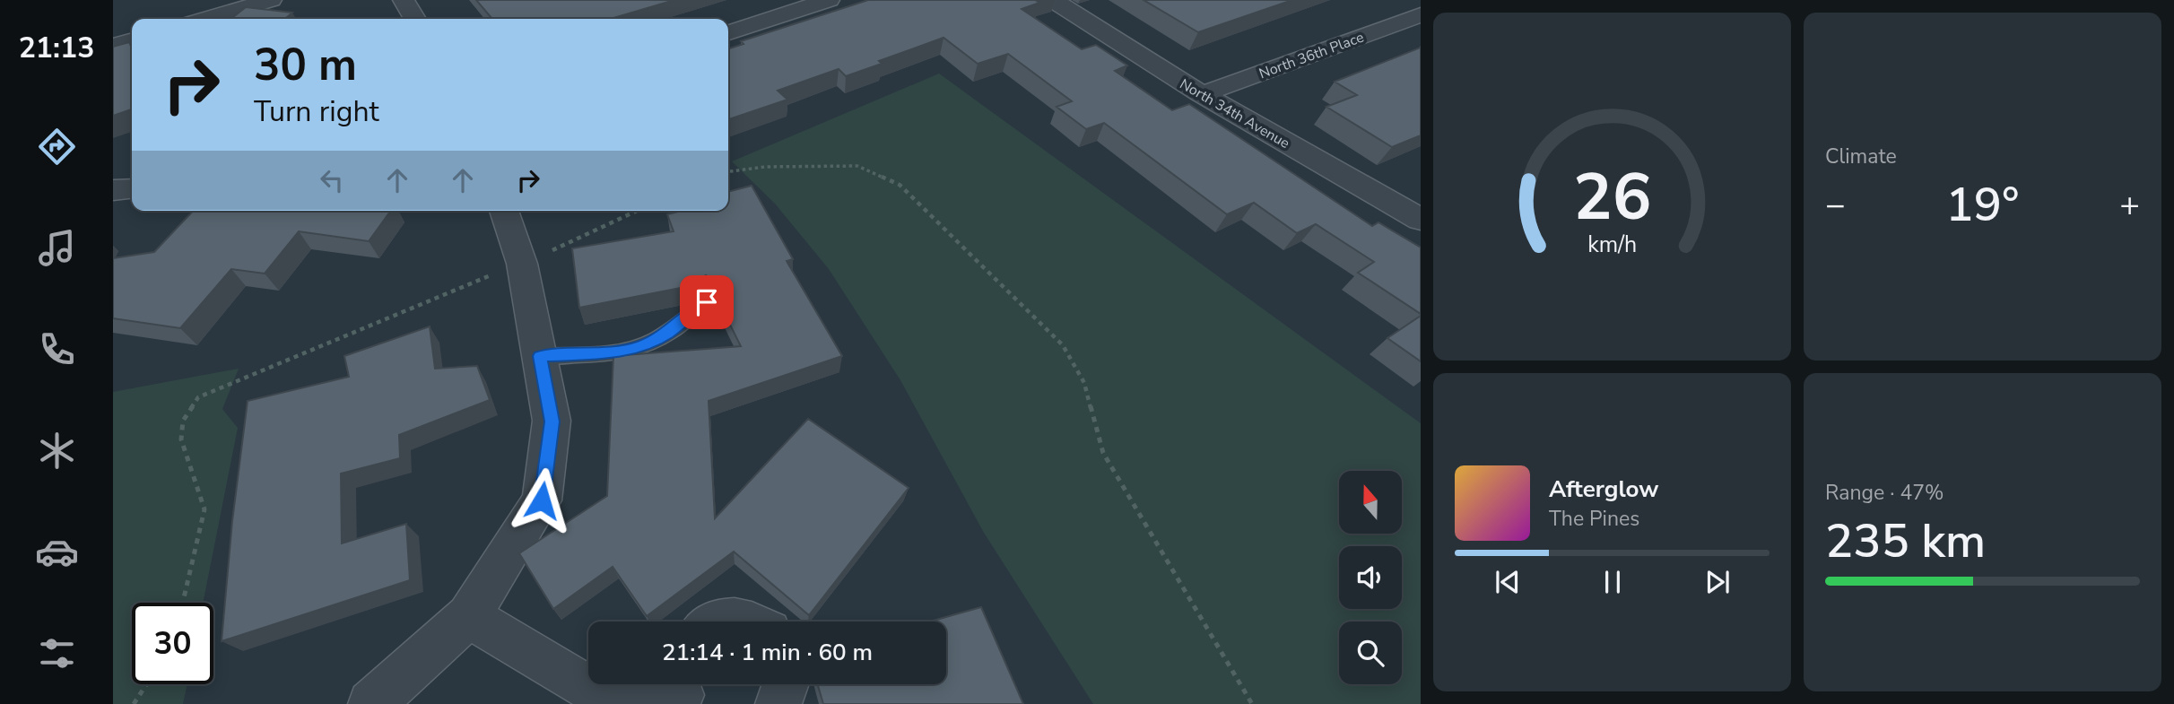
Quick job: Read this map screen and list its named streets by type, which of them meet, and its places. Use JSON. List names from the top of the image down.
{
  "streets": {
    "street": ["North 36th Place", "North 34th Avenue"]
  },
  "crossings": [
    ["North 36th Place", "North 34th Avenue"]
  ],
  "north": "top",
  "page": {
    "tabs": "21:13",
    "tile": [
      "Climate",
      ["Range · 47%", "235 km"]
    ],
    "turn": ["30 m", "Turn right"],
    "heat": ["−", "19°", "+"],
    "song": ["Afterglow", "The Pines"],
    "limit": "30",
    "trip": "21:14 · 1 min · 60 m",
    "gauge": ["26", "km/h"]
  }
}
